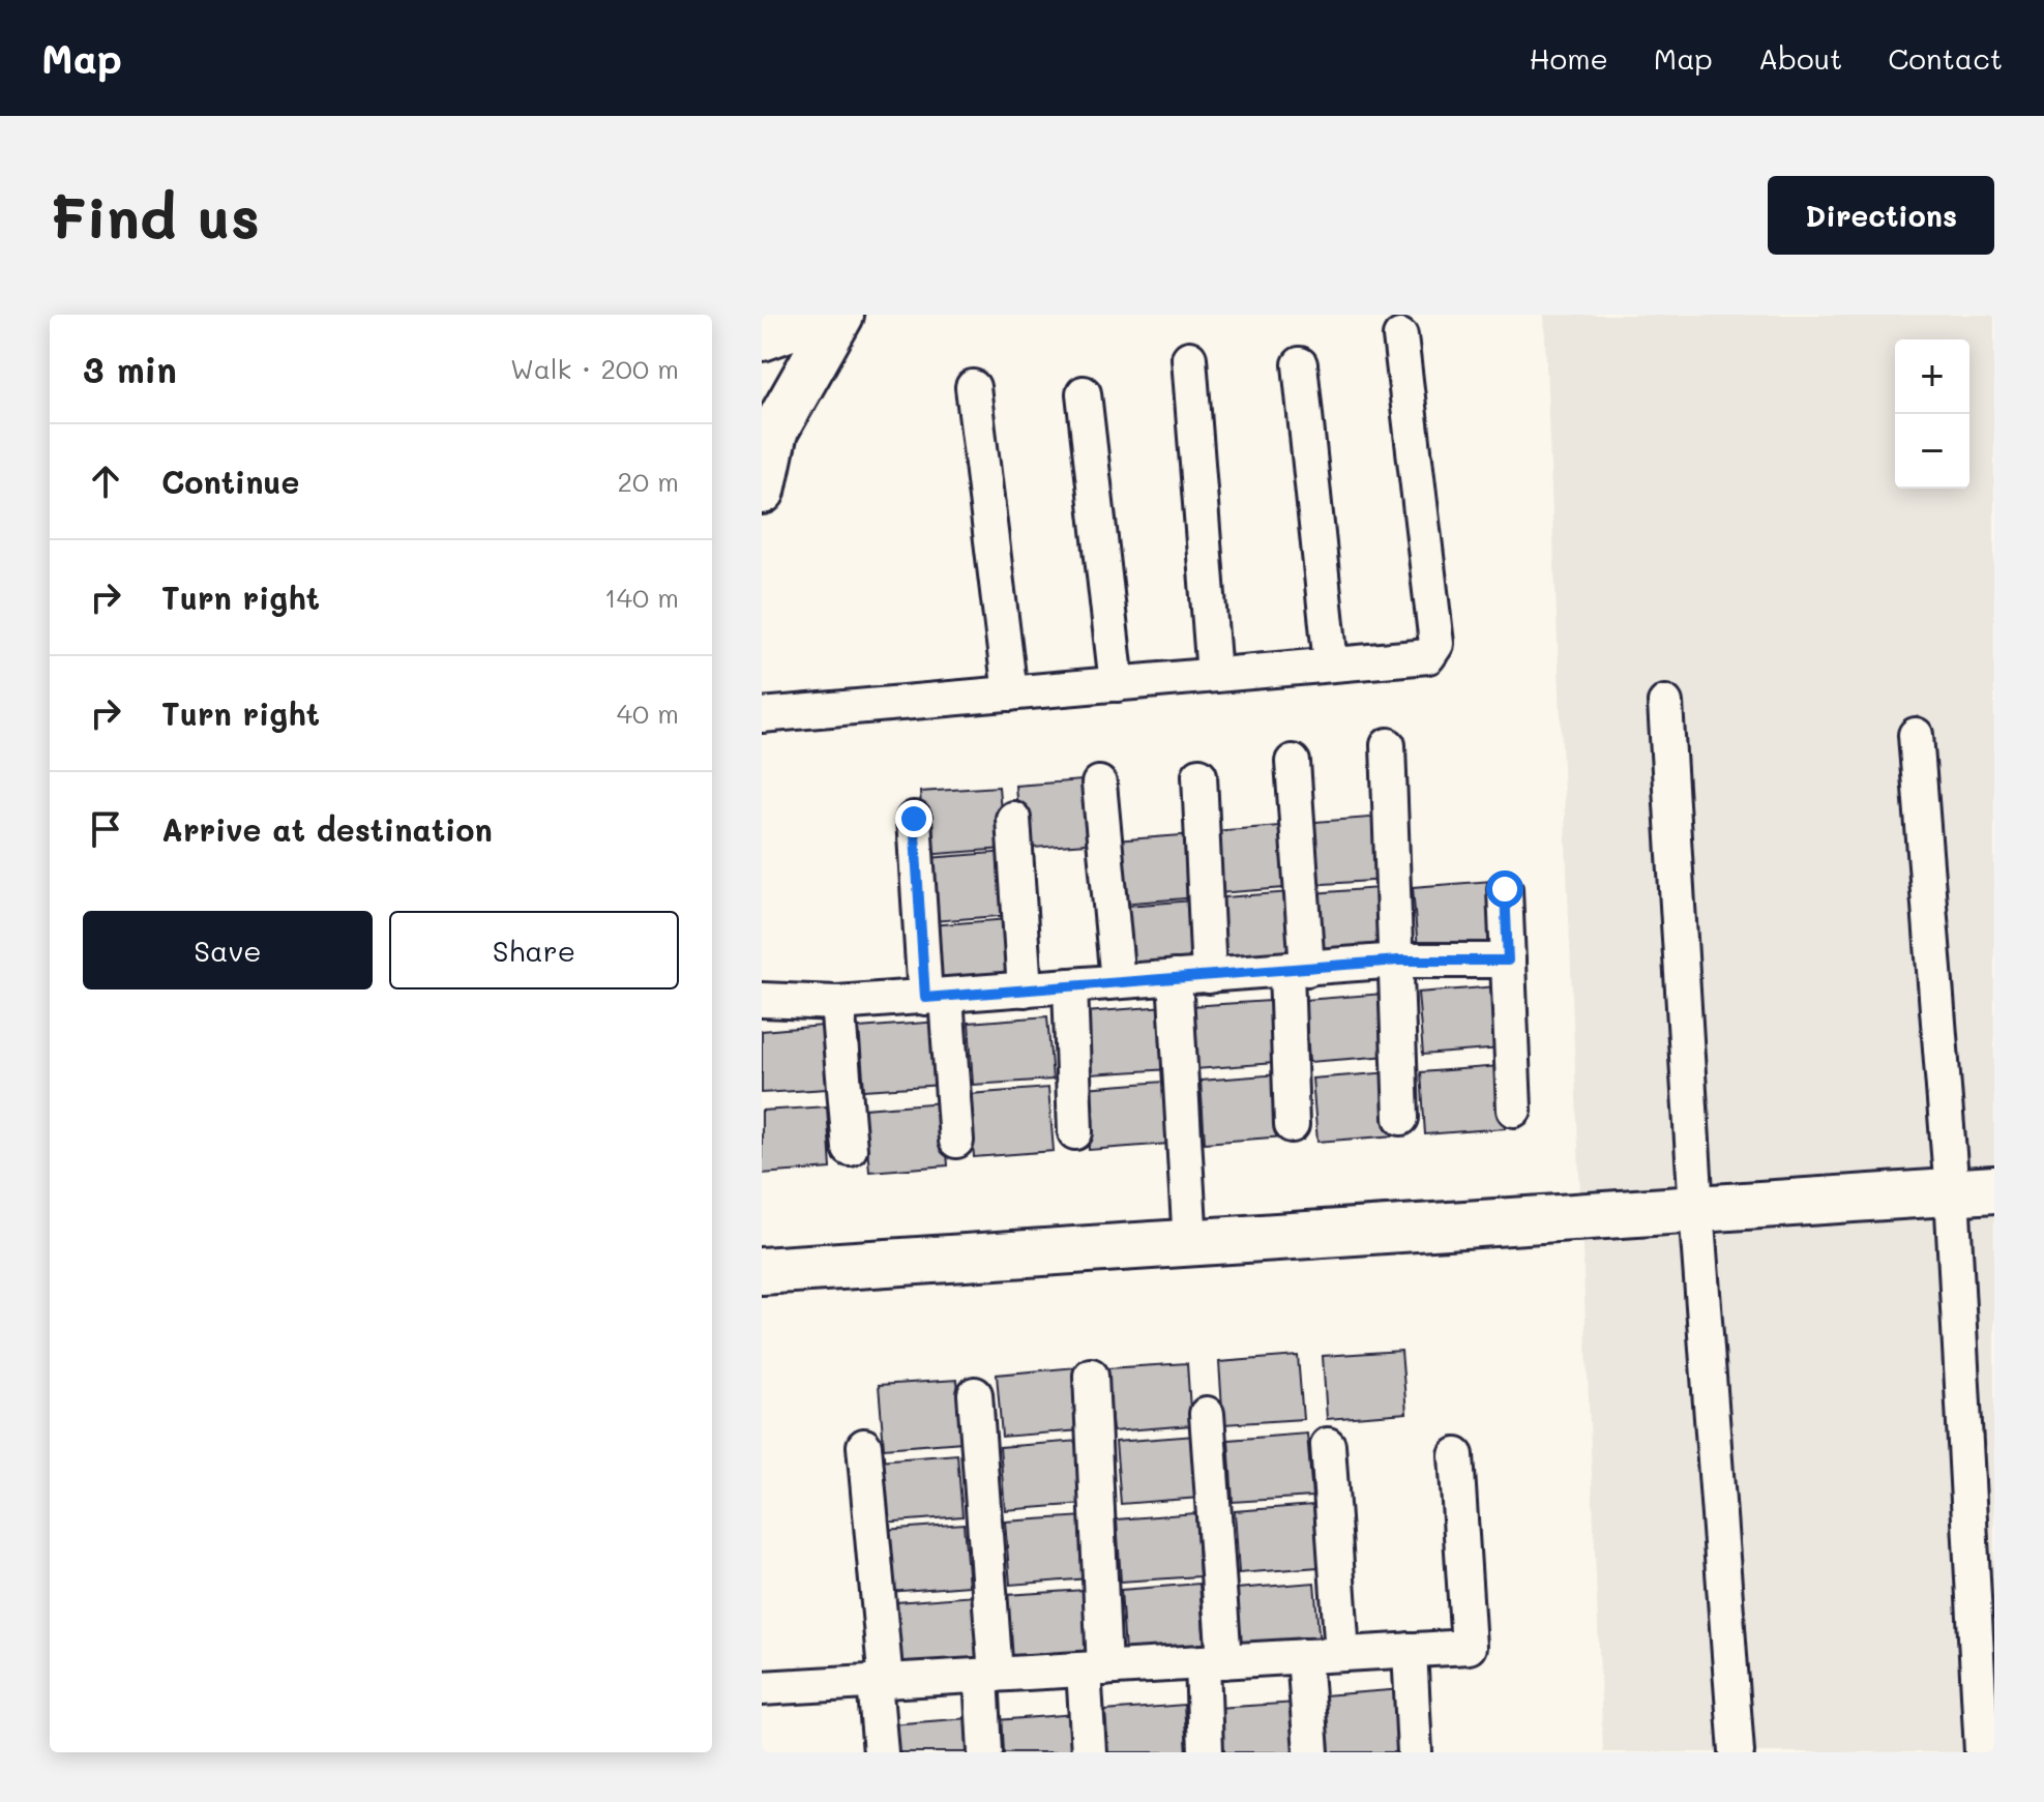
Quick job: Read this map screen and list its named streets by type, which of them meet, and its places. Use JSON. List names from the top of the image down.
{
  "page": {
    "header": "Map",
    "nav": [
      "Home",
      "Map",
      "About",
      "Contact"
    ],
    "buttons": [
      "Directions",
      ["Save", "Share"]
    ],
    "title": "Find us",
    "heading": ["3 min", "Walk · 200 m"],
    "map_buttons": ["+", "−"],
    "list": [
      ["Continue", "20 m"],
      ["Turn right", "140 m"],
      ["Turn right", "40 m"],
      "Arrive at destination"
    ]
  }
}
